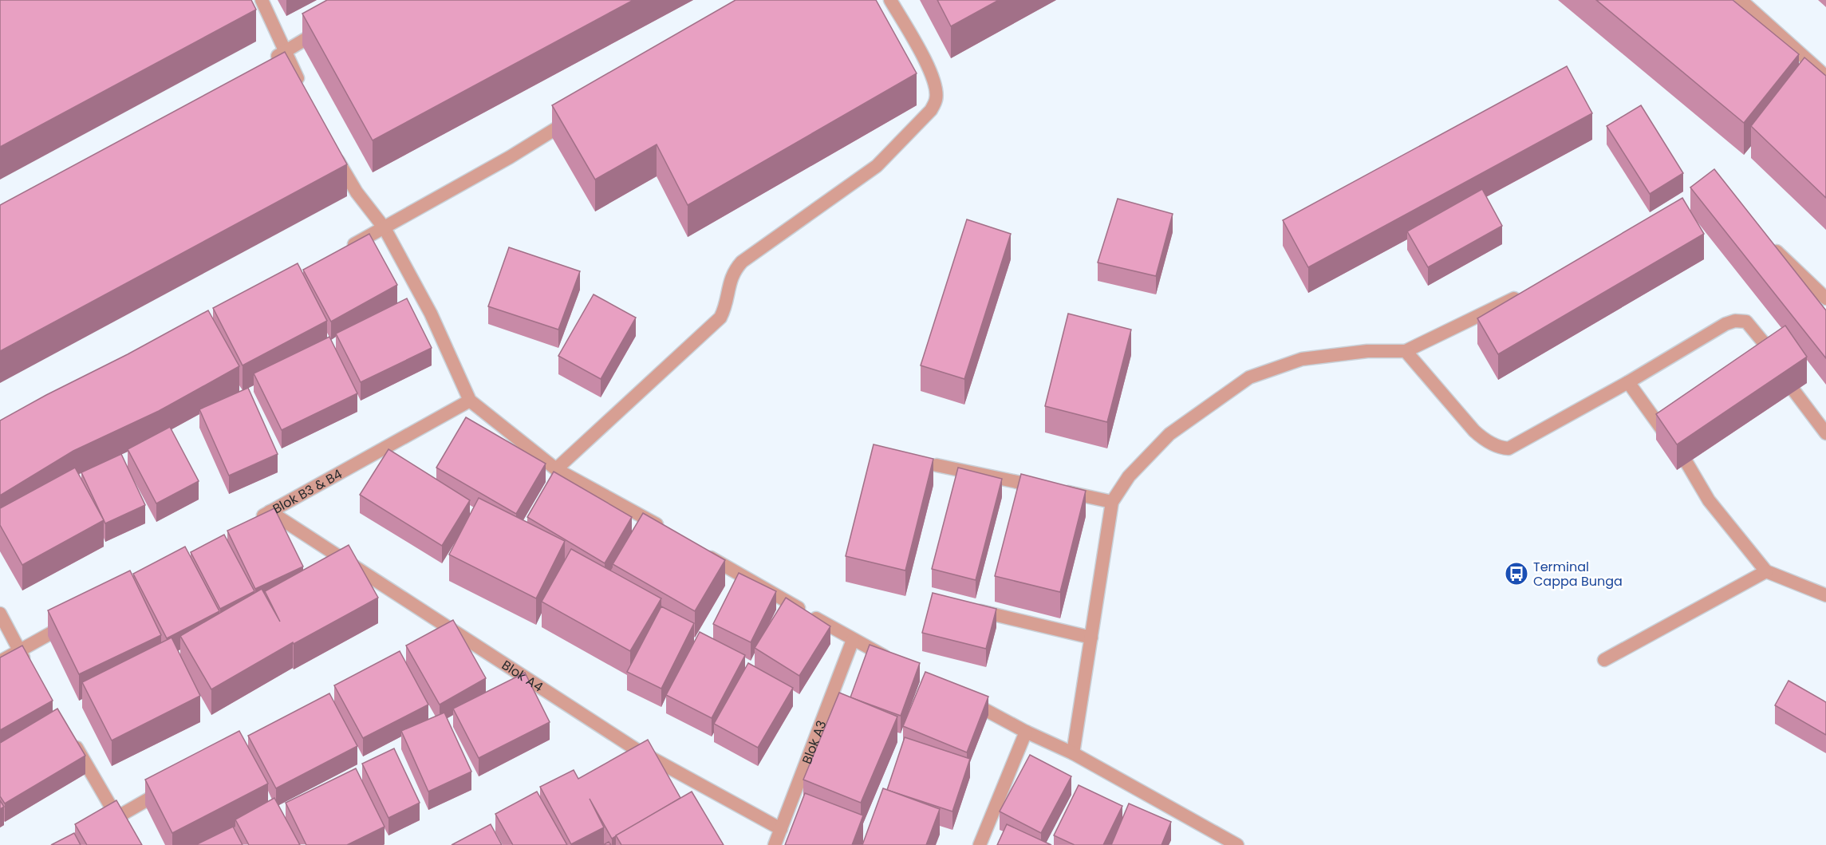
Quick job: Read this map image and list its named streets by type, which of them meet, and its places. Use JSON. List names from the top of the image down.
{
  "streets": {
    "street": ["Blok B3 & B4", "Blok A4", "Blok A3"]
  },
  "crossings": [
    ["Blok B3 & B4", "Blok A4"],
    ["Blok A4", "Blok A3"]
  ],
  "places": {
    "bus stop": ["Terminal Cappa Bunga"]
  }
}
